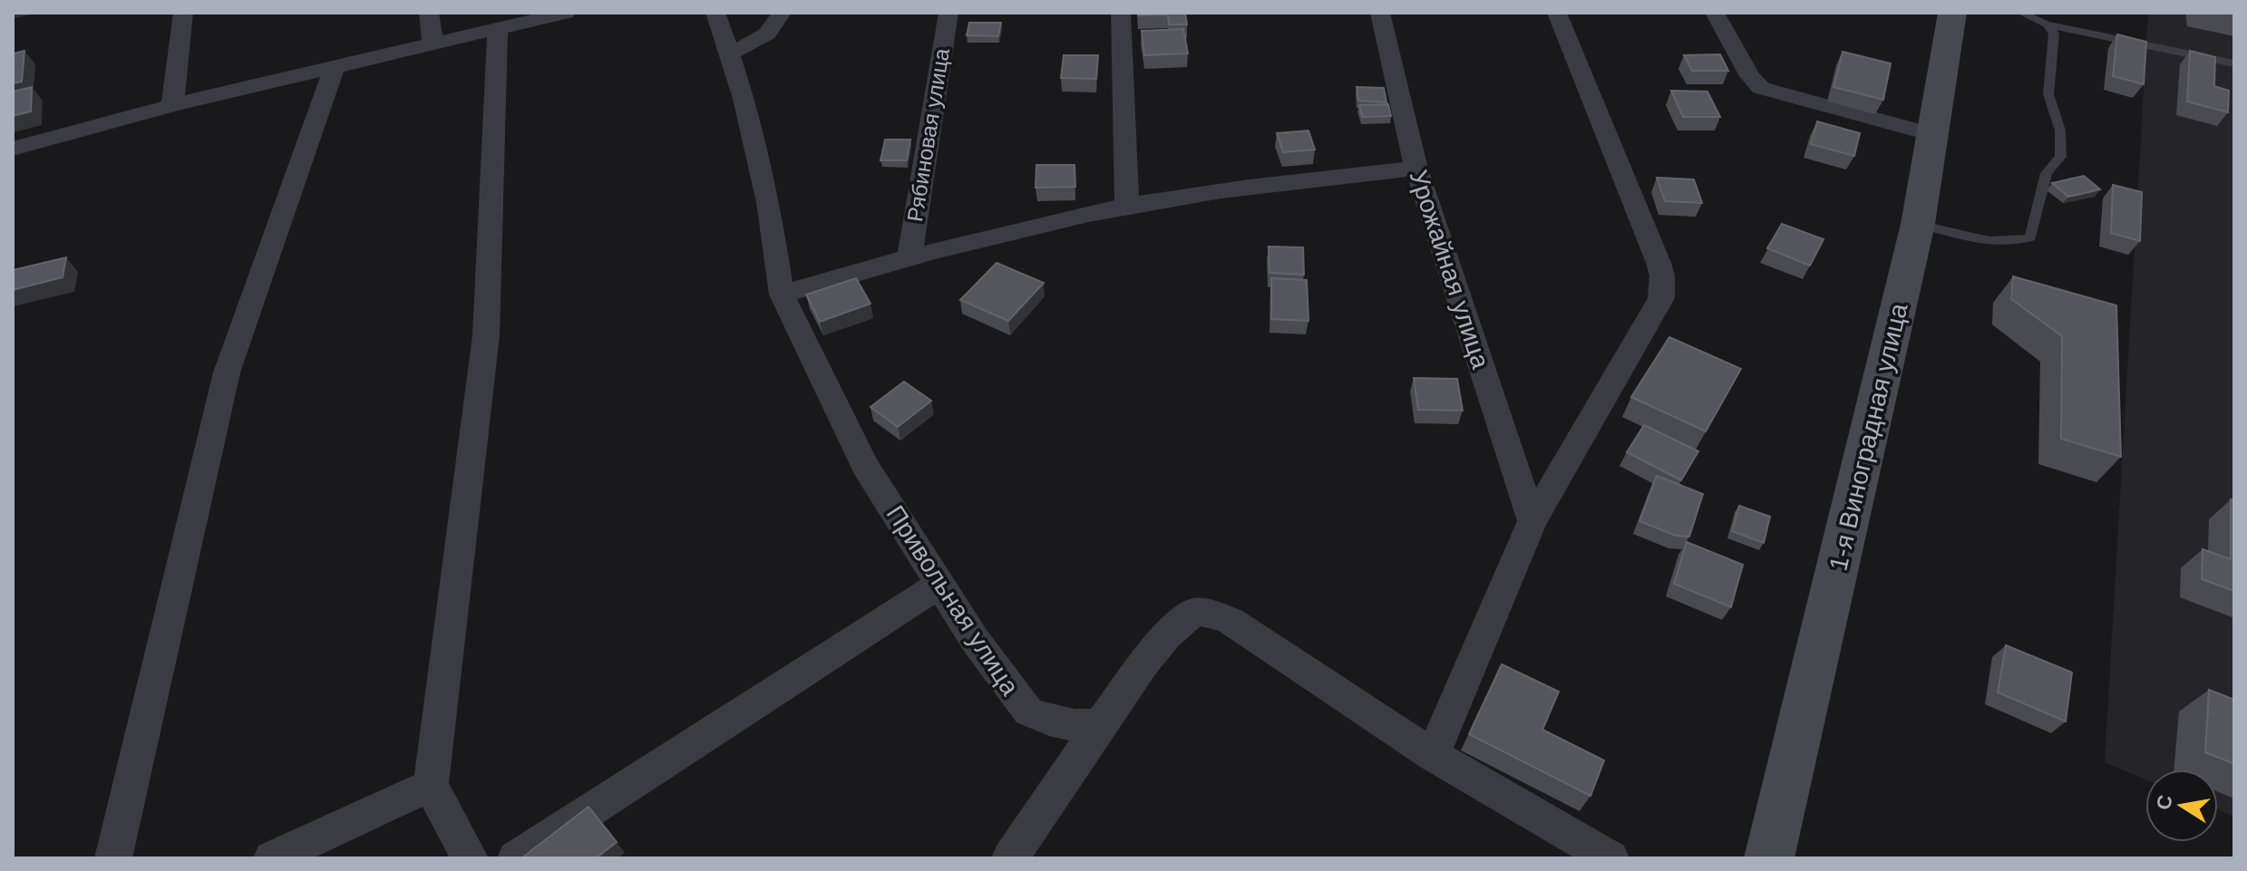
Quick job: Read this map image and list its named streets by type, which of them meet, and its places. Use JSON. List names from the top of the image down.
{
  "streets": {
    "main road": ["1-я Виноградная улица"],
    "street": ["Рябиновая улица", "Урожайная улица", "Привольная улица"]
  },
  "north": "left"
}
